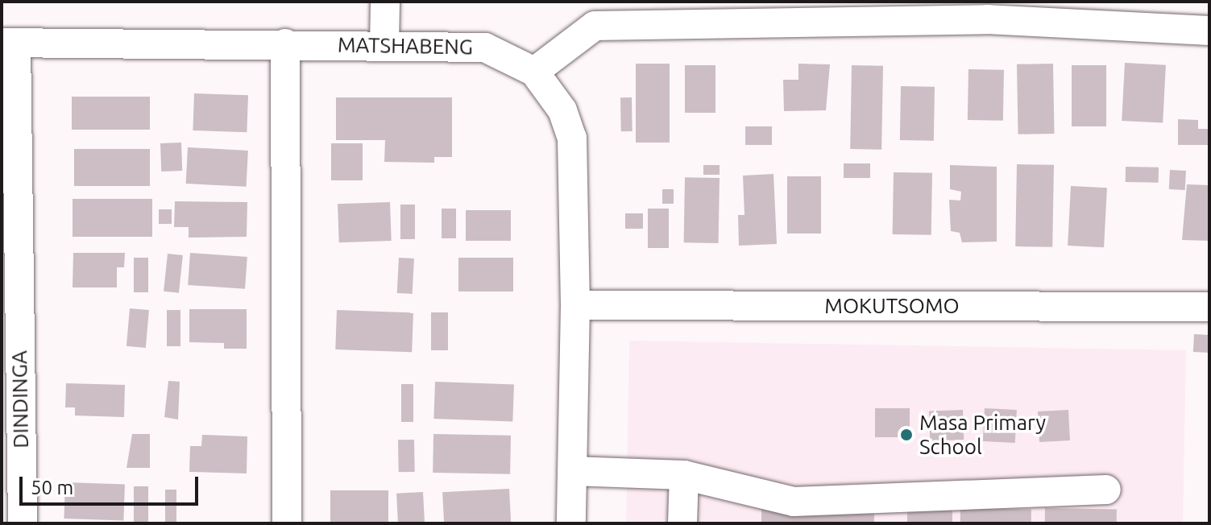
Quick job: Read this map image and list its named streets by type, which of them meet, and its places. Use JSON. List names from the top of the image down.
{
  "streets": {
    "street": ["MATSHABENG", "MOKUTSOMO", "DINDINGA"]
  },
  "crossings": [
    ["MATSHABENG", "MOKUTSOMO"],
    ["MATSHABENG", "DINDINGA"]
  ],
  "places": ["Masa Primary School"],
  "scale_bar": "50 m"
}
